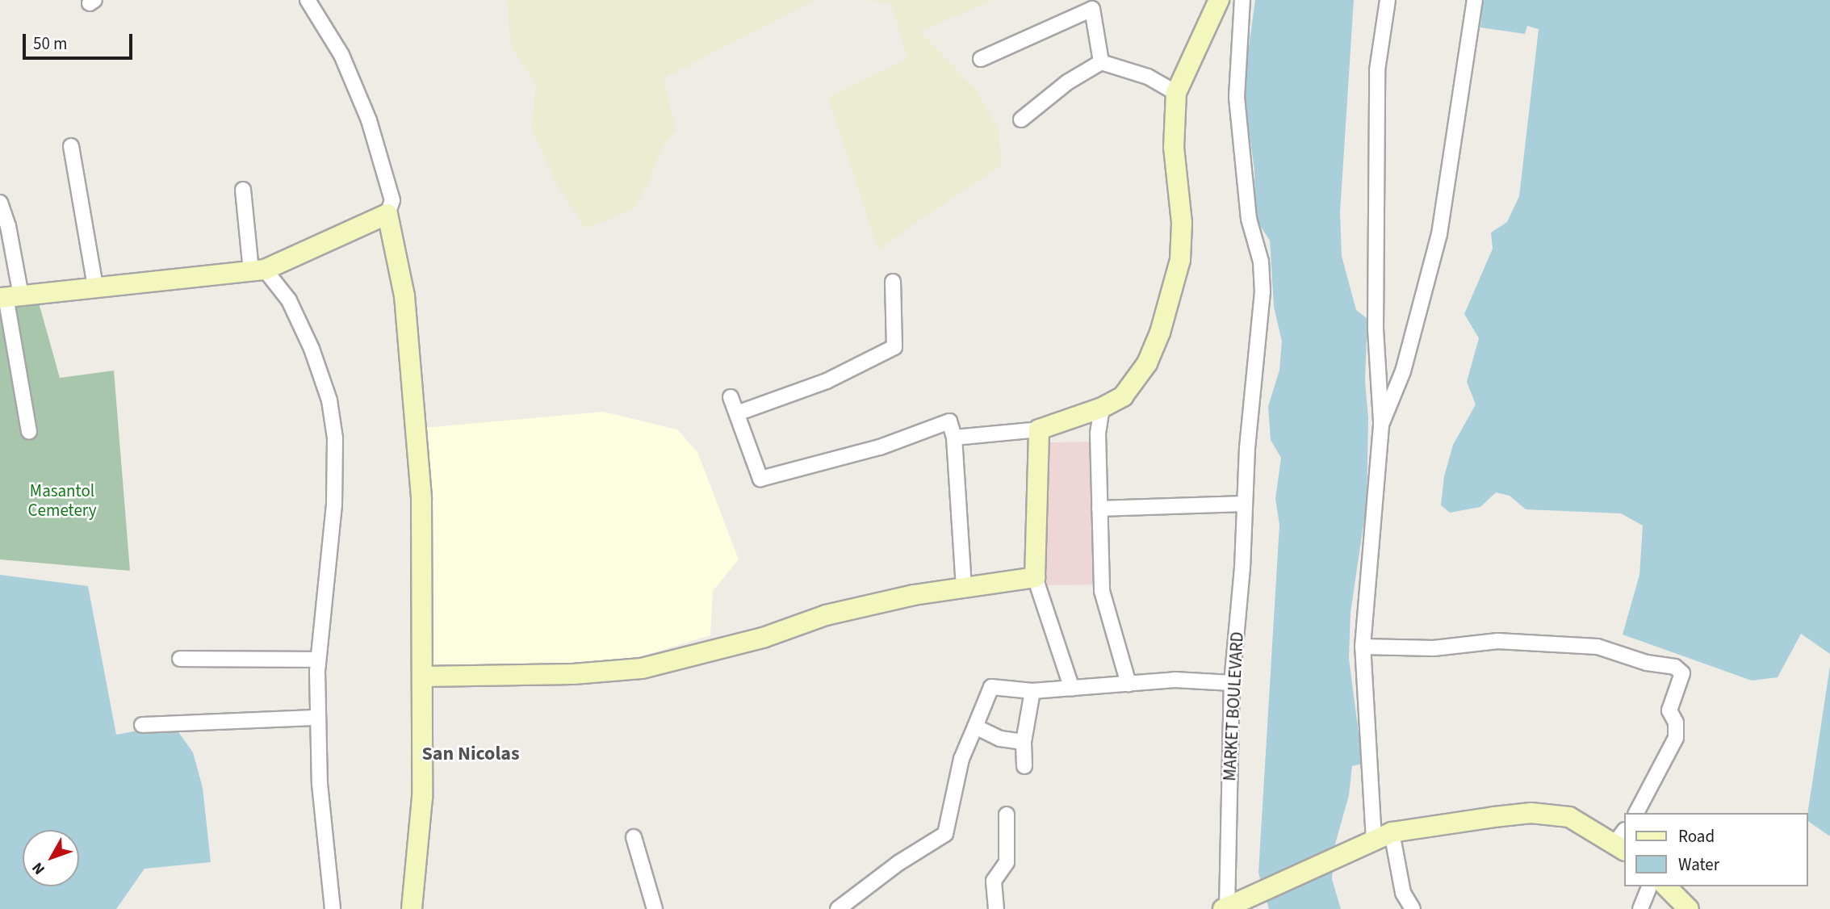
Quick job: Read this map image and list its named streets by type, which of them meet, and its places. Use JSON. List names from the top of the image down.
{
  "streets": {
    "street": ["MARKET BOULEVARD"]
  },
  "districts": ["San Nicolas"],
  "parks": ["Masantol Cemetery"],
  "legend": ["Road", "Water"],
  "scale_bar": "50 m",
  "north": "bottom left"
}
